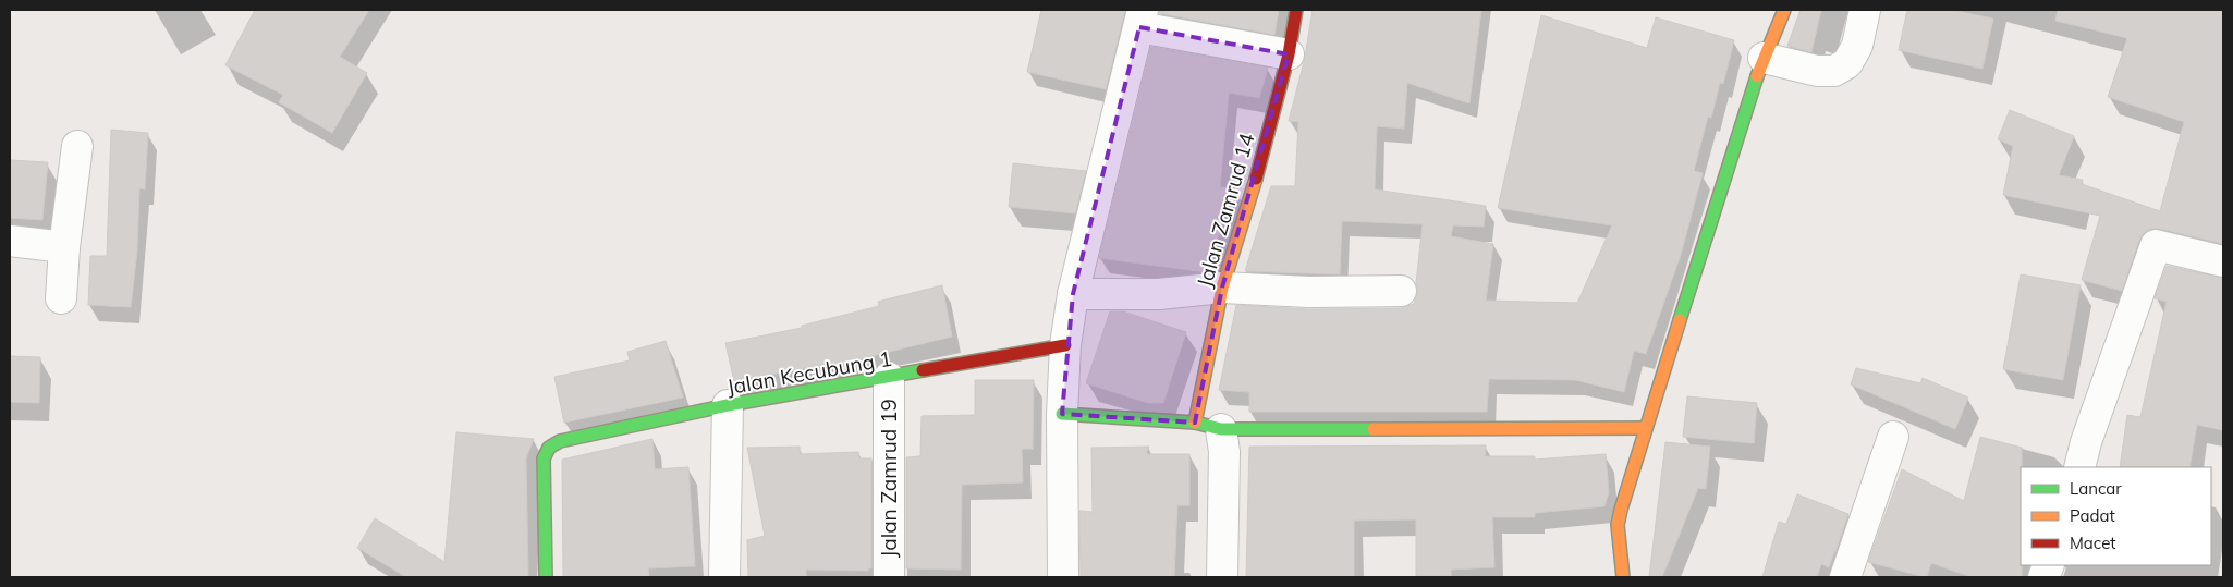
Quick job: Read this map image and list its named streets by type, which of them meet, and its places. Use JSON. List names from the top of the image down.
{
  "streets": {
    "street": ["Jalan Zamrud 14", "Jalan Kecubung 1", "Jalan Zamrud 19"]
  },
  "crossings": [
    ["Jalan Kecubung 1", "Jalan Zamrud 19"]
  ],
  "legend": ["Lancar", "Padat", "Macet"]
}
